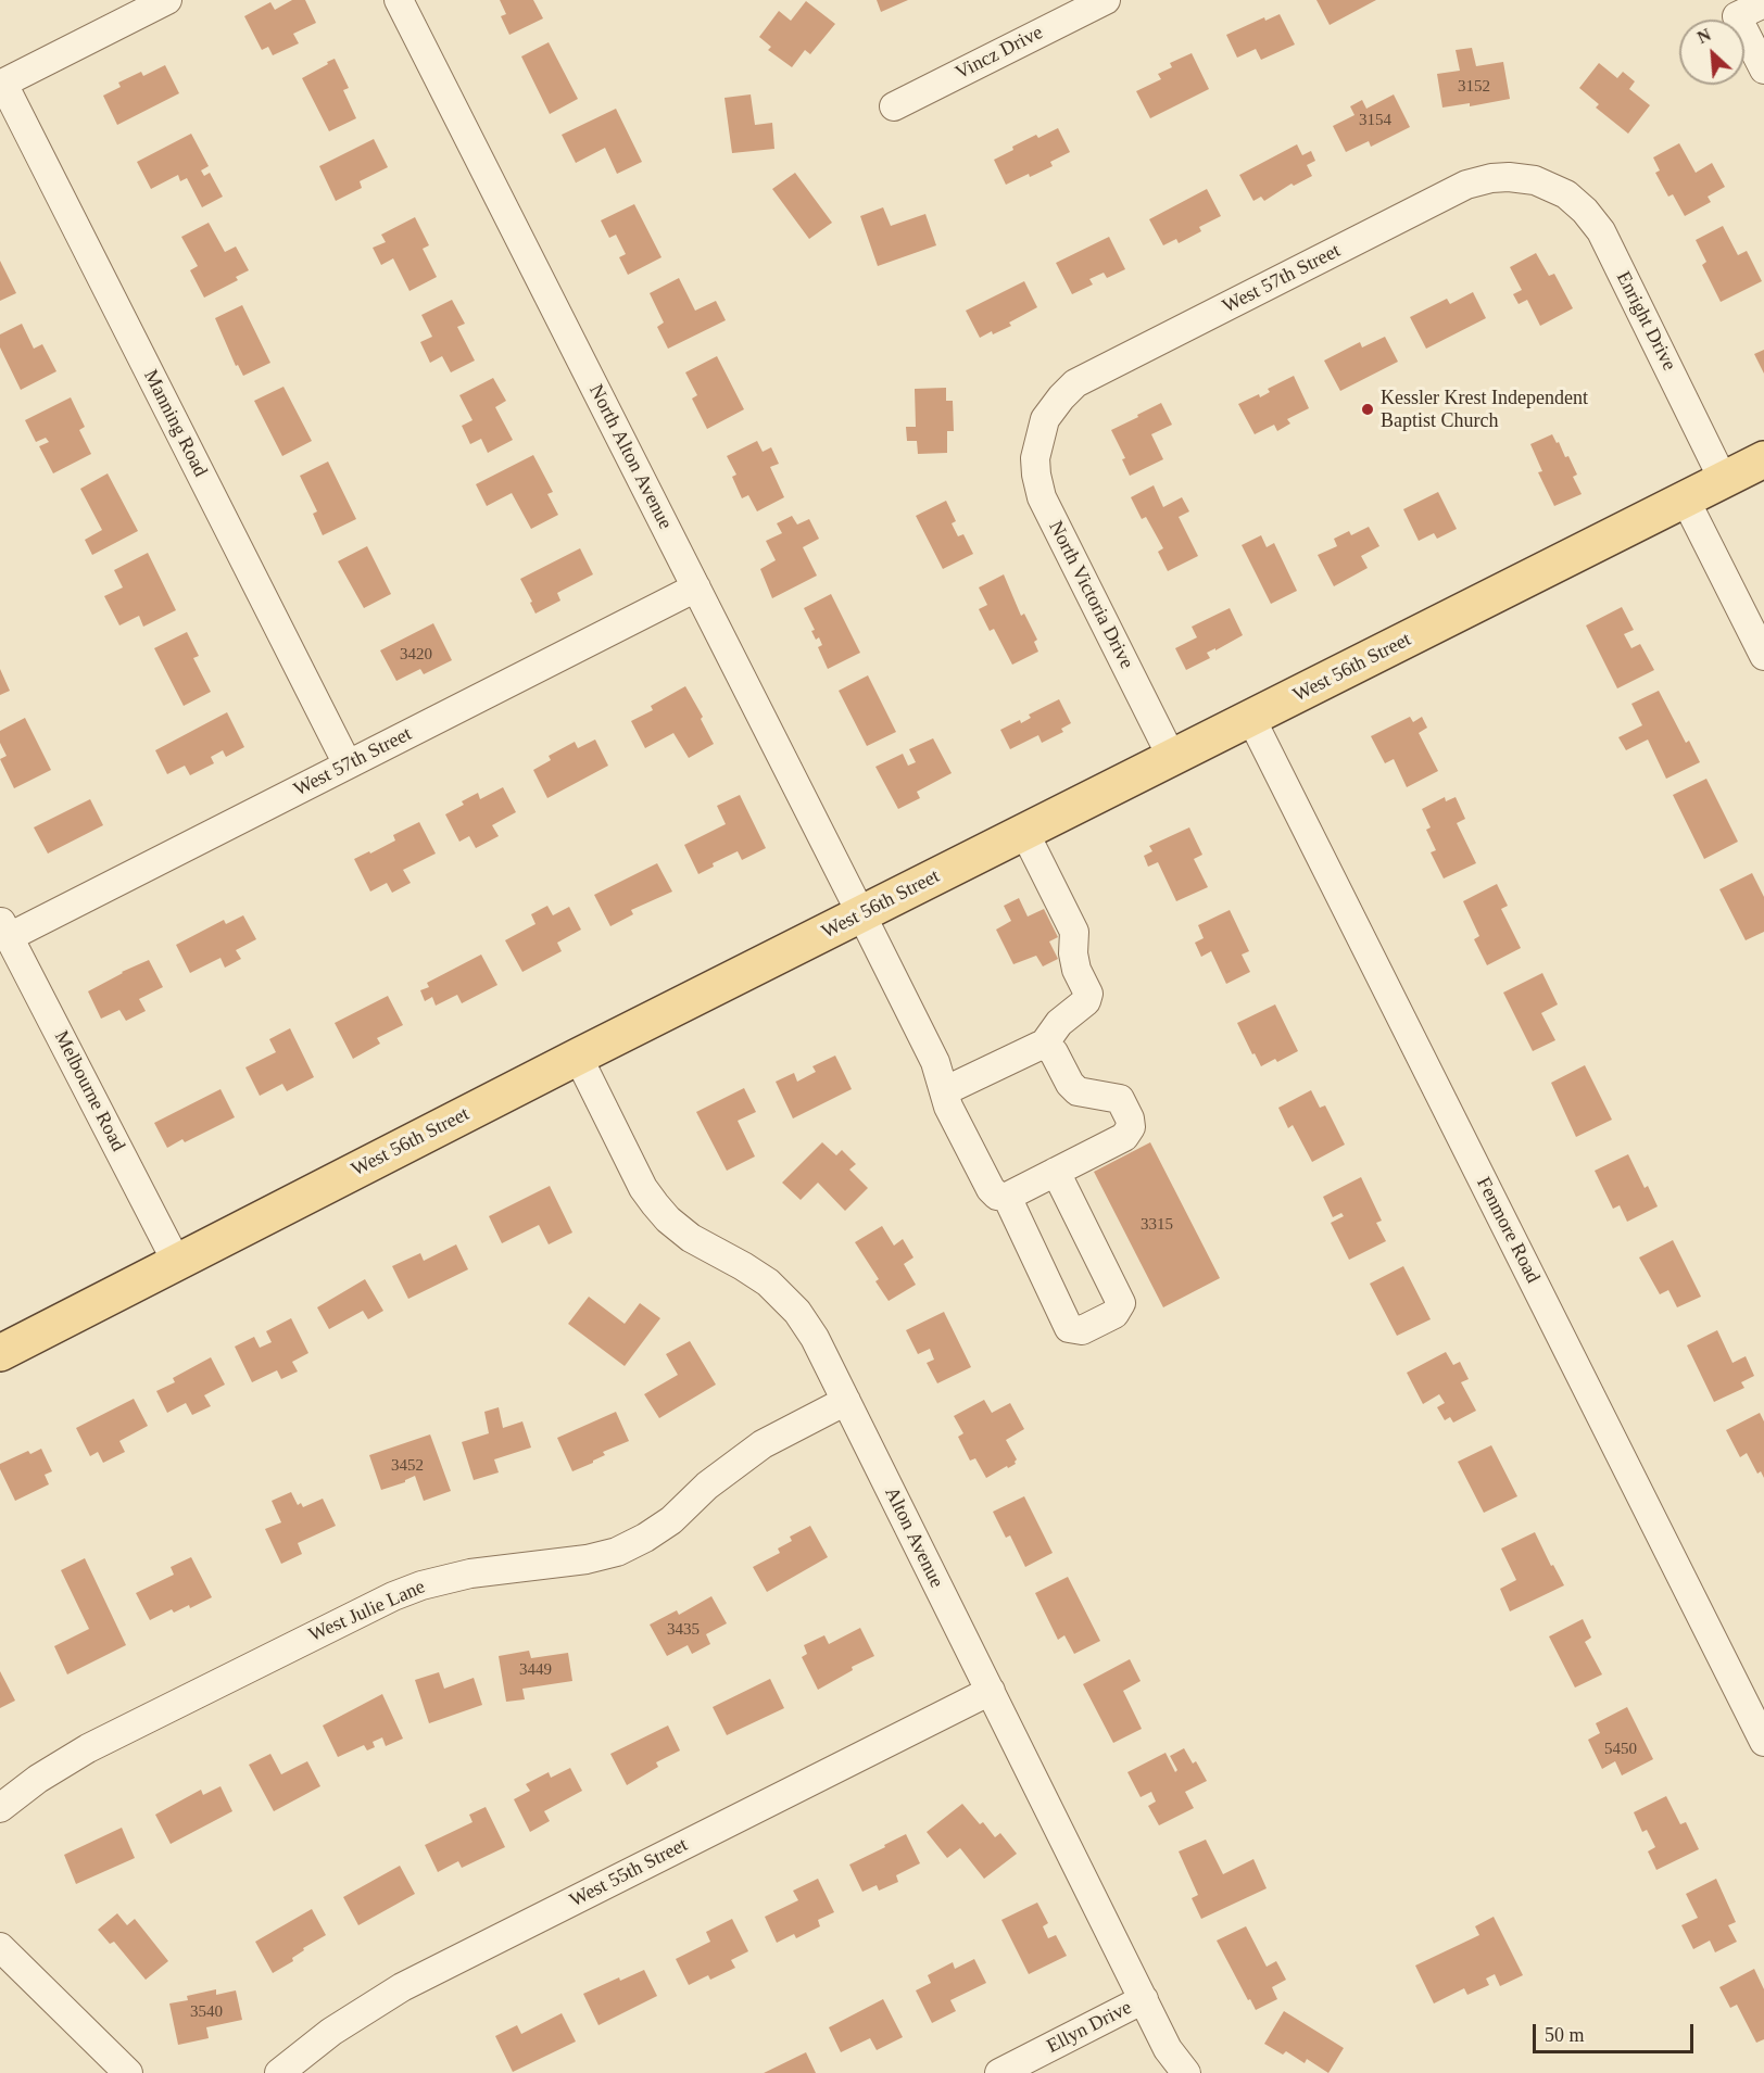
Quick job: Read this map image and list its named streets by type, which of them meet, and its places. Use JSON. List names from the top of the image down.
{
  "streets": {
    "main road": ["West 56th Street"],
    "street": [
      "Vincz Drive",
      "West 57th Street",
      "Enright Drive",
      "Manning Road",
      "North Alton Avenue",
      "North Victoria Drive",
      "Melbourne Road",
      "Fenmore Road",
      "Alton Avenue",
      "West Julie Lane",
      "West 55th Street",
      "Ellyn Drive"
    ]
  },
  "crossings": [
    ["West 57th Street", "Enright Drive"],
    ["West 57th Street", "Manning Road"],
    ["West 57th Street", "North Alton Avenue"],
    ["West 57th Street", "North Victoria Drive"],
    ["West 57th Street", "Melbourne Road"],
    ["Enright Drive", "West 56th Street"],
    ["North Alton Avenue", "West 56th Street"],
    ["North Victoria Drive", "West 56th Street"],
    ["West 56th Street", "Melbourne Road"],
    ["West 56th Street", "Fenmore Road"],
    ["West 56th Street", "Alton Avenue"],
    ["Alton Avenue", "West Julie Lane"],
    ["Alton Avenue", "West 55th Street"],
    ["Alton Avenue", "Ellyn Drive"]
  ],
  "places": ["Kessler Krest Independent Baptist Church"],
  "house_numbers": [
    "3152",
    "3154",
    "3420",
    "3315",
    "3452",
    "3435",
    "3449",
    "5450",
    "3540"
  ],
  "scale_bar": "50 m",
  "north": "top left"
}
